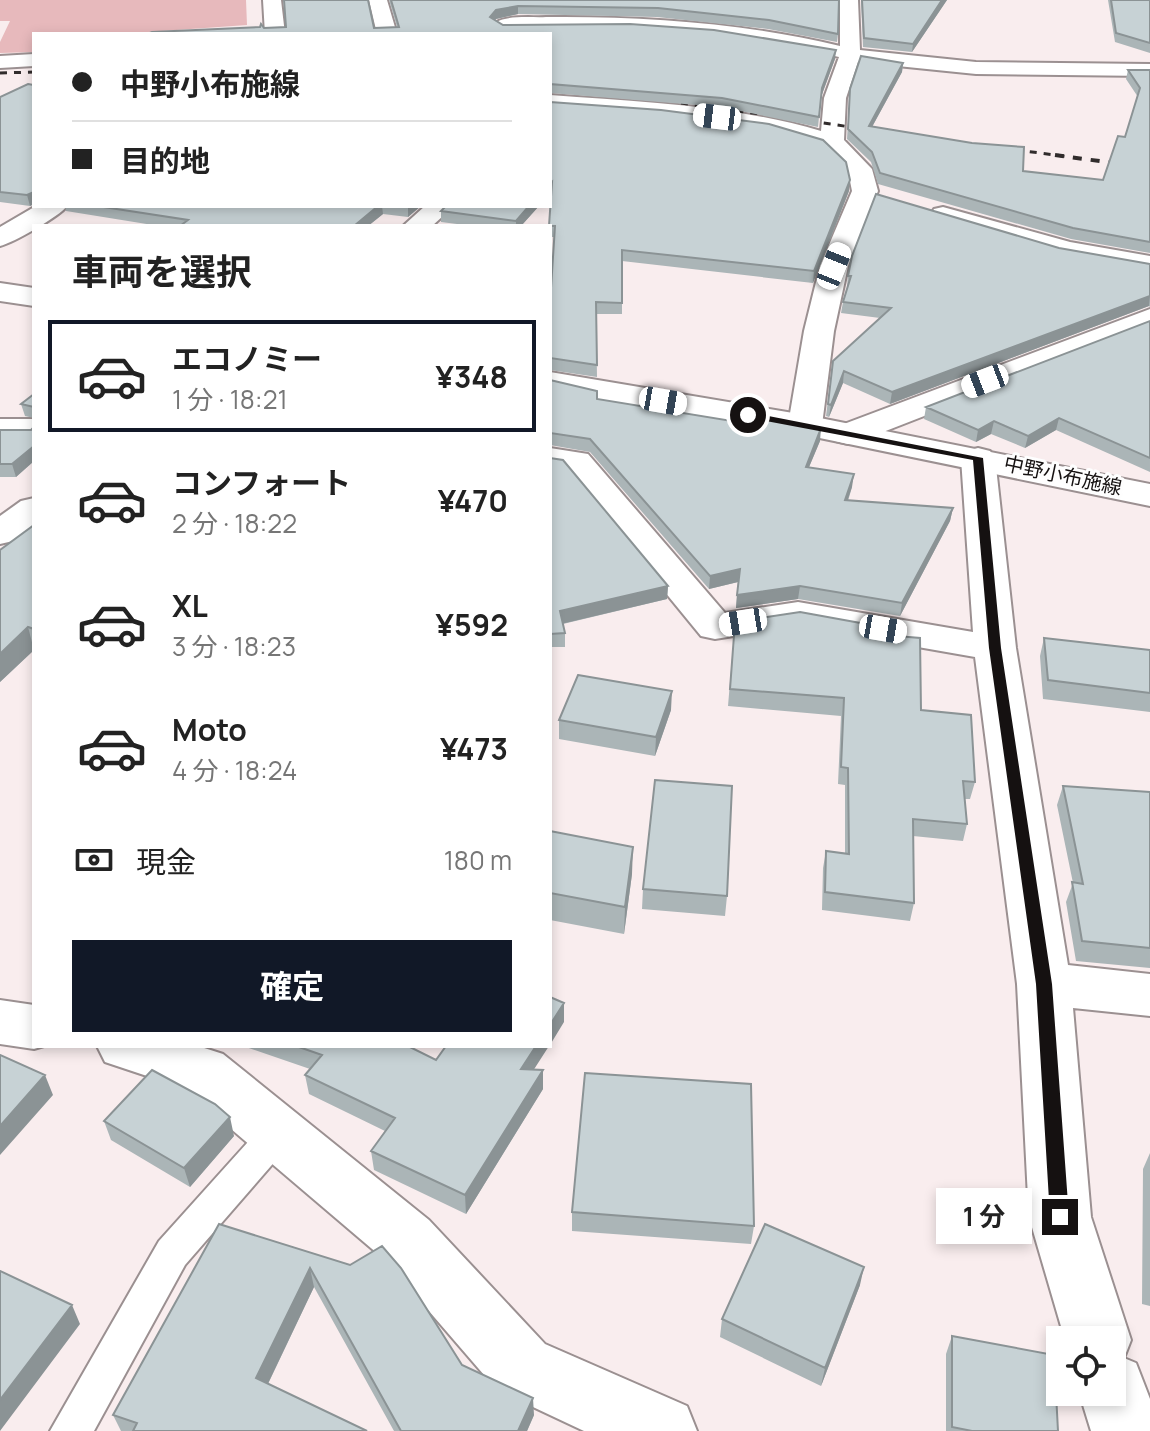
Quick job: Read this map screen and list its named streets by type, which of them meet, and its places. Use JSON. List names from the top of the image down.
{
  "streets": {
    "street": ["中野小布施線"]
  },
  "page": {
    "banner": ["中野小布施線", "目的地"],
    "heading": "車両を選択",
    "list": [
      {
        "name": "エコノミー",
        "note": "1 分 · 18:21",
        "value": "¥348"
      },
      {
        "name": "コンフォート",
        "note": "2 分 · 18:22",
        "value": "¥470"
      },
      {
        "name": "XL",
        "note": "3 分 · 18:23",
        "value": "¥592"
      },
      {
        "name": "Moto",
        "note": "4 分 · 18:24",
        "value": "¥473"
      }
    ],
    "pay": ["現金", "180 m"],
    "buttons": "確定",
    "bubble": "1 分"
  }
}
